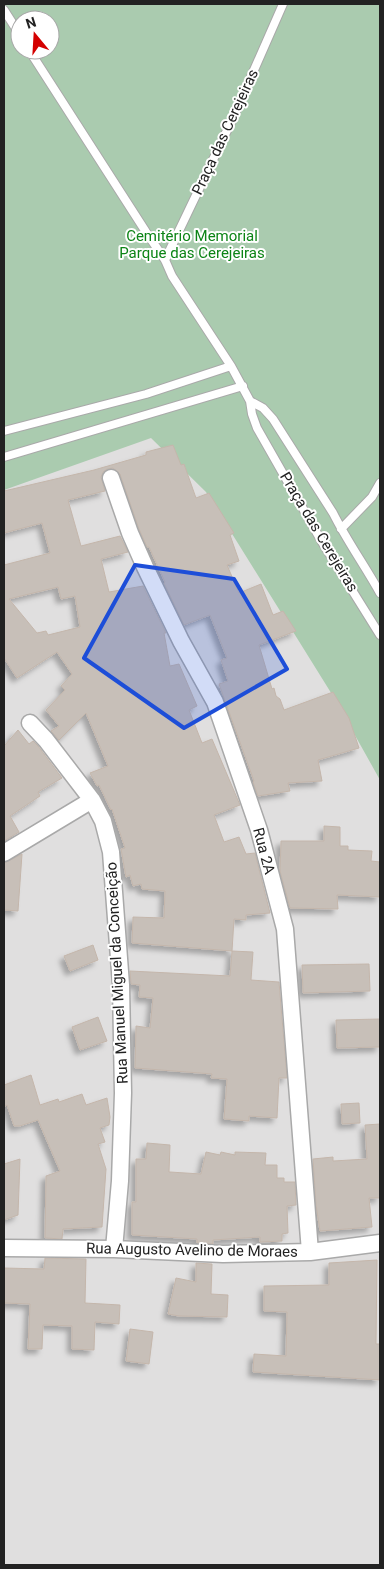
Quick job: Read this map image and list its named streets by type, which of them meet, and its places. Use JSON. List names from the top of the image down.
{
  "streets": {
    "street": ["Rua 2A", "Rua Manuel Miguel da Conceição", "Rua Augusto Avelino de Moraes"],
    "lane": ["Praça das Cerejeiras"]
  },
  "crossings": [
    ["Rua 2A", "Rua Augusto Avelino de Moraes"],
    ["Rua Manuel Miguel da Conceição", "Rua Augusto Avelino de Moraes"]
  ],
  "parks": ["Cemitério Memorial Parque das Cerejeiras"],
  "north": "top"
}
